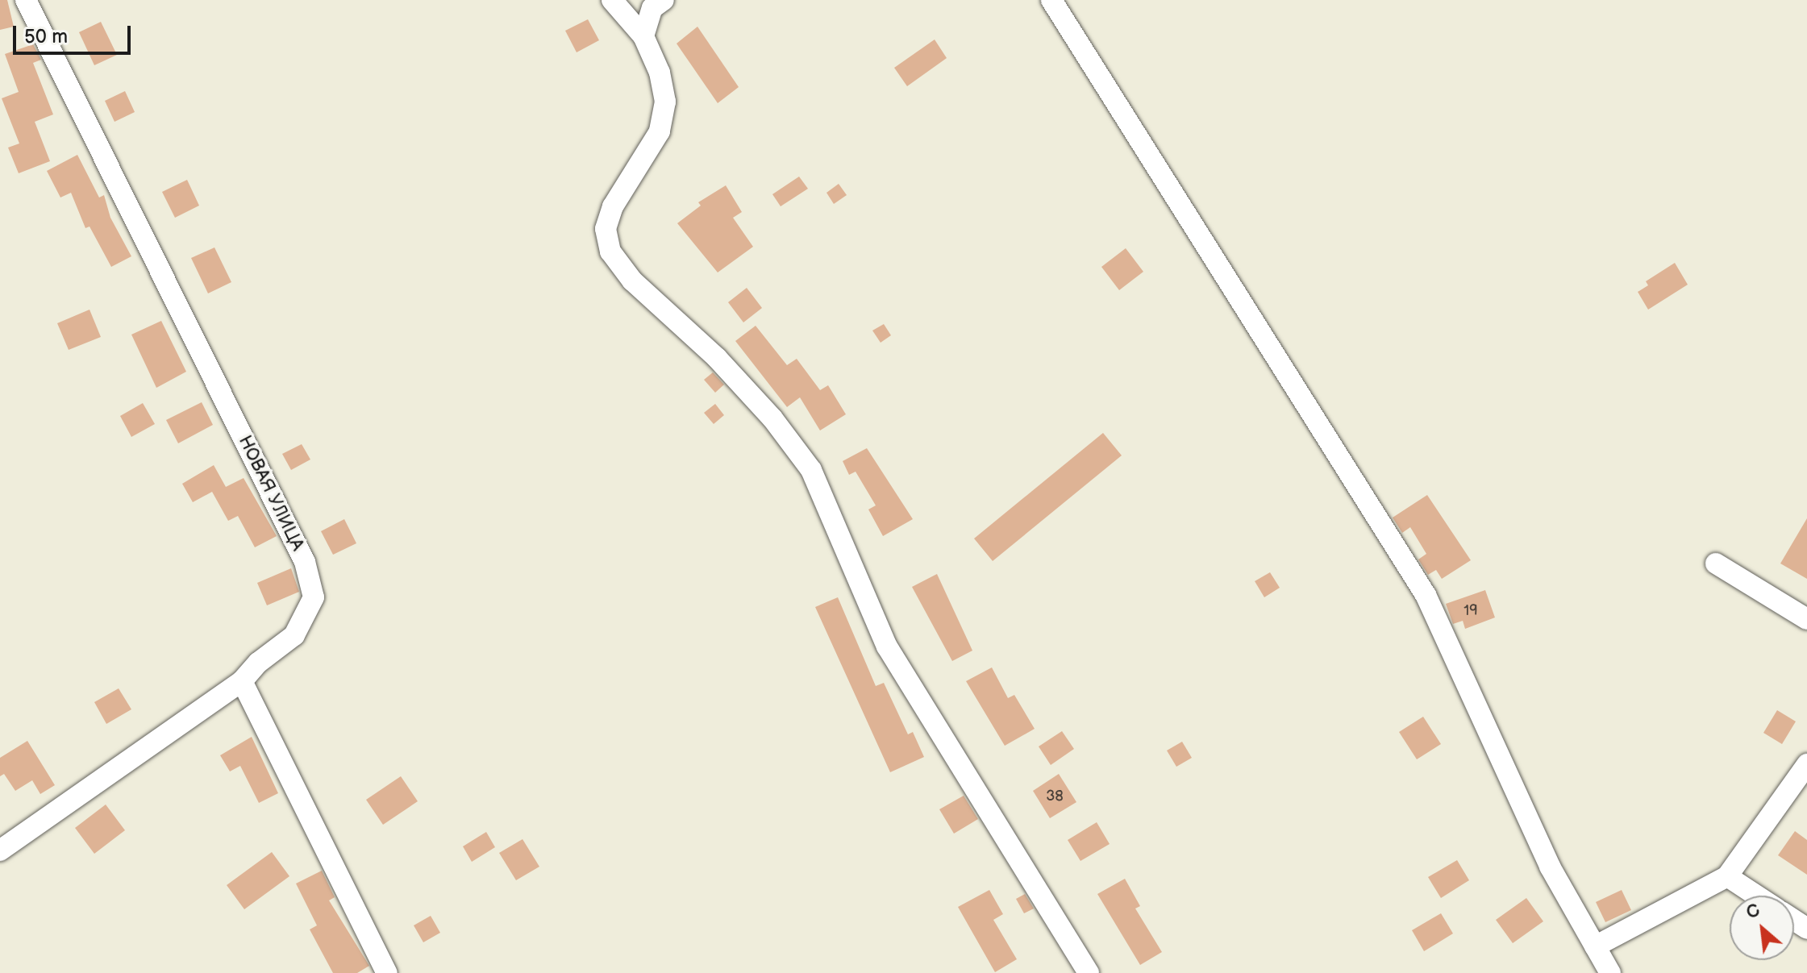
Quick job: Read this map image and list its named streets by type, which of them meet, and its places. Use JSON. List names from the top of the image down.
{
  "streets": {
    "street": ["НОВАЯ УЛИЦА"]
  },
  "house_numbers": ["19", "38"],
  "scale_bar": "50 m",
  "north": "top left"
}
